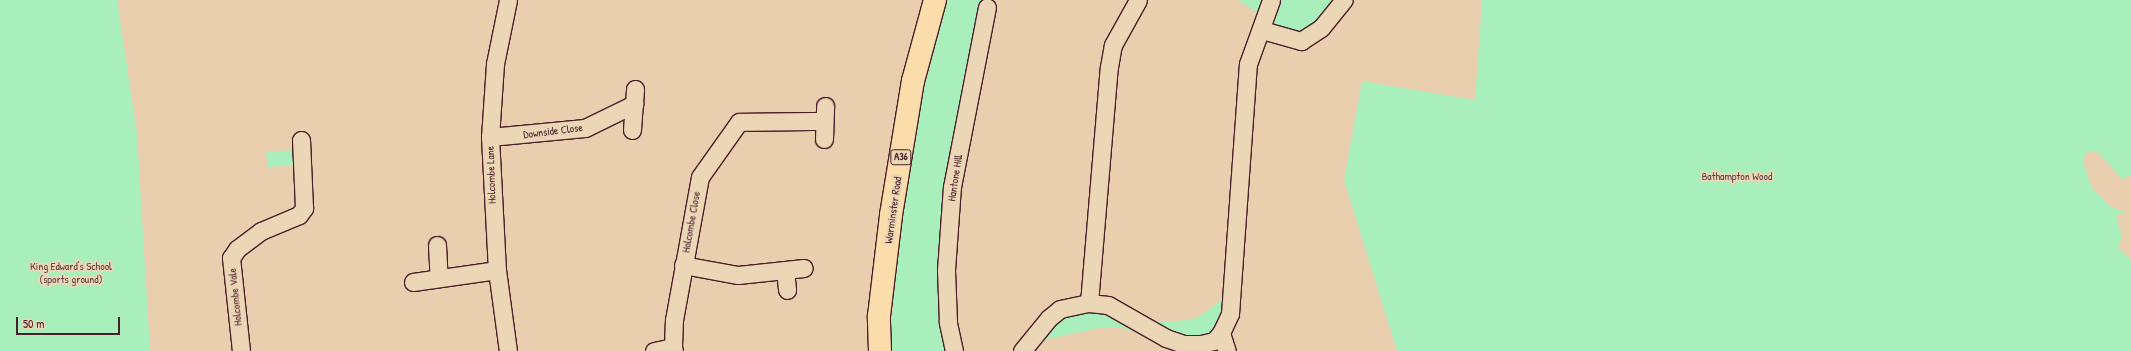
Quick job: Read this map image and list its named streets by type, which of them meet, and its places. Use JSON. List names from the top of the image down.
{
  "streets": {
    "highway": ["A36", "Warminster Road"],
    "street": [
      "Downside Close",
      "Holcombe Lane",
      "Hantone Hill",
      "Holcombe Close",
      "Holcombe Vale"
    ]
  },
  "crossings": [
    ["Downside Close", "Holcombe Lane"]
  ],
  "parks": ["Bathampton Wood", "King Edward's School (sports ground)"],
  "scale_bar": "50 m"
}
